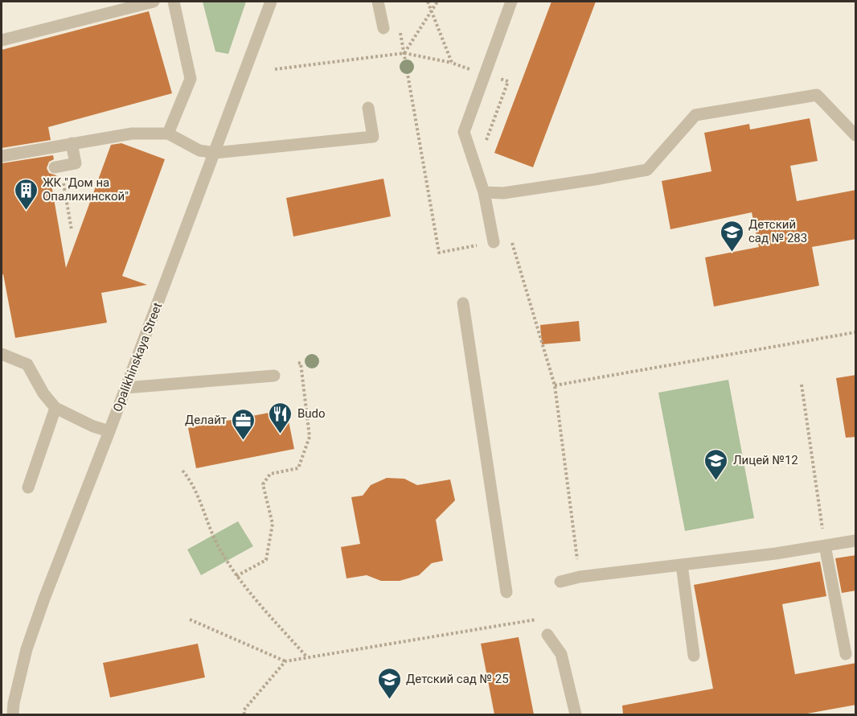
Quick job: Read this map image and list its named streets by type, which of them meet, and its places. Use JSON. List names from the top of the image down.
{
  "streets": {
    "street": ["Opalikhinskaya Street"]
  },
  "places": {
    "building": ["ЖК \"Дом на Опалихинской\""],
    "school or university": ["Детский сад № 283", "Лицей №12", "Детский сад № 25"],
    "restaurant": ["Budo"],
    "office": ["Делайт"]
  }
}
